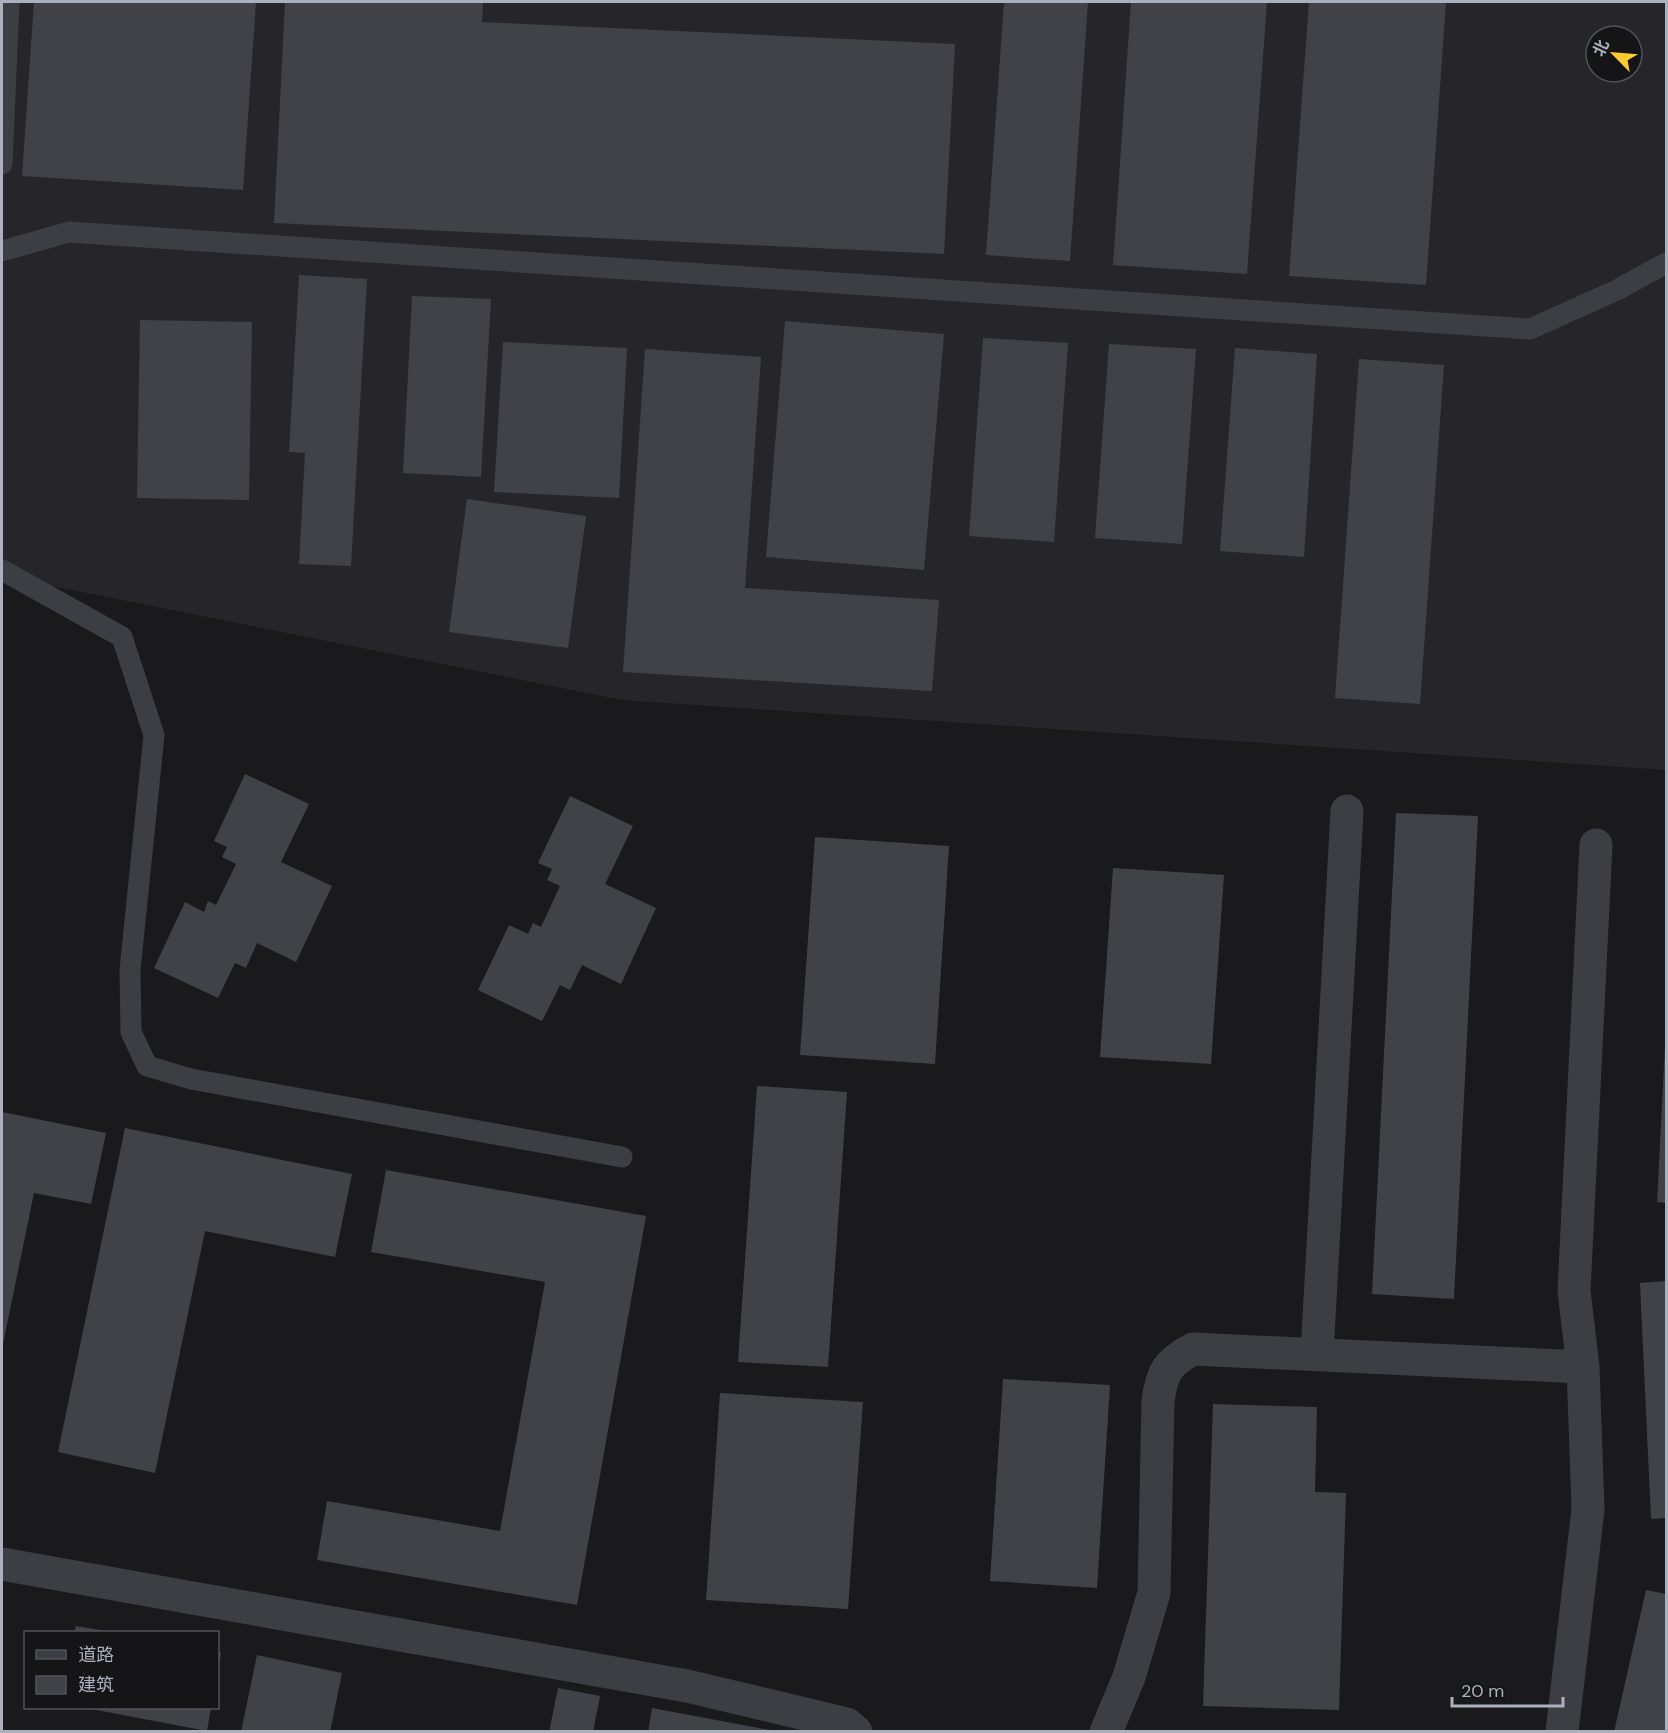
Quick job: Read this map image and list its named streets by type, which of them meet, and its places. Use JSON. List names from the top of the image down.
{
  "legend": ["道路", "建筑"],
  "scale_bar": "20 m",
  "north": "top left"
}
